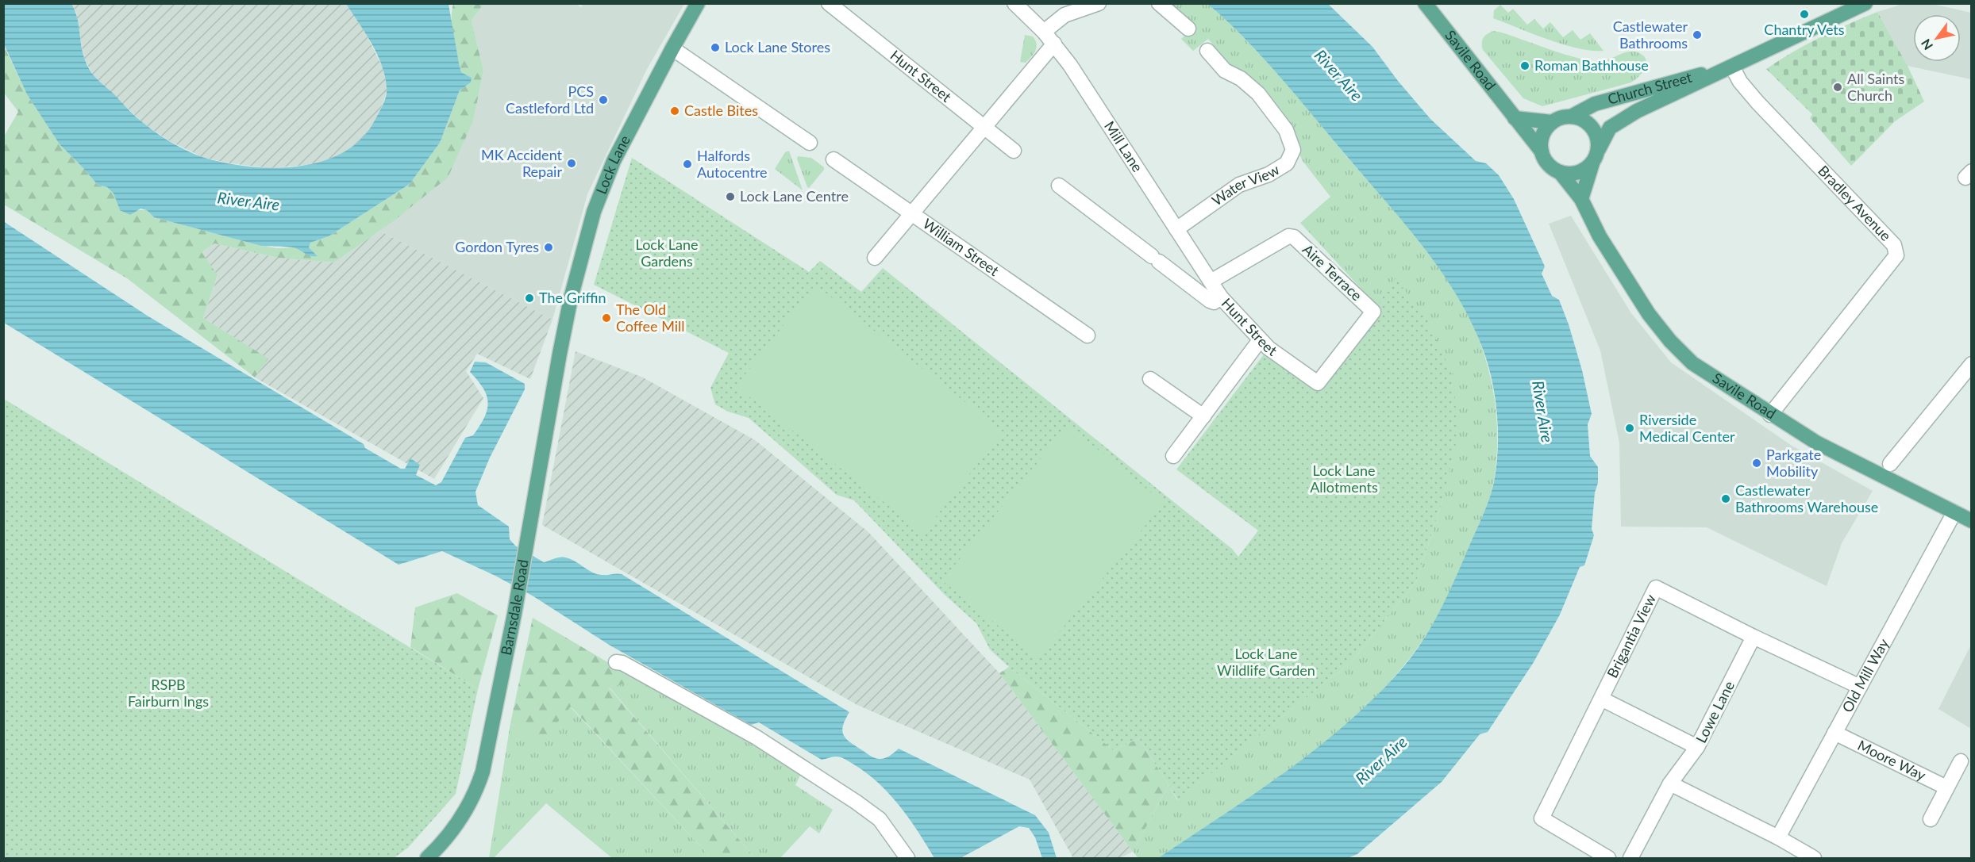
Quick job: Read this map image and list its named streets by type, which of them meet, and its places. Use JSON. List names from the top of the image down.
{
  "streets": {
    "main road": [
      "Savile Road",
      "Church Street",
      "Lock Lane",
      "Barnsdale Road"
    ],
    "street": [
      "Hunt Street",
      "Mill Lane",
      "Water View",
      "Bradley Avenue",
      "William Street",
      "Aire Terrace",
      "Brigantia View",
      "Old Mill Way",
      "Lowe Lane",
      "Moore Way"
    ]
  },
  "crossings": [
    ["Savile Road", "Church Street"],
    ["Savile Road", "Bradley Avenue"],
    ["Savile Road", "Old Mill Way"],
    ["Hunt Street", "Mill Lane"],
    ["Hunt Street", "Aire Terrace"],
    ["Church Street", "Bradley Avenue"],
    ["Mill Lane", "Water View"],
    ["Mill Lane", "Aire Terrace"],
    ["Lock Lane", "Barnsdale Road"],
    ["Brigantia View", "Old Mill Way"],
    ["Brigantia View", "Lowe Lane"],
    ["Old Mill Way", "Moore Way"]
  ],
  "water": ["River Aire"],
  "parks": [
    "Lock Lane Gardens",
    "Lock Lane Allotments",
    "Lock Lane Wildlife Garden",
    "RSPB Fairburn Ings"
  ],
  "places": [
    "Chantry Vets",
    "Castlewater Bathrooms",
    "Lock Lane Stores",
    "Roman Bathhouse",
    "All Saints Church",
    "PCS Castleford Ltd",
    "Castle Bites",
    "MK Accident Repair",
    "Halfords Autocentre",
    "Lock Lane Centre",
    "Gordon Tyres",
    "The Griffin",
    "The Old Coffee Mill",
    "Riverside Medical Center",
    "Parkgate Mobility",
    "Castlewater Bathrooms Warehouse"
  ],
  "north": "bottom left"
}
